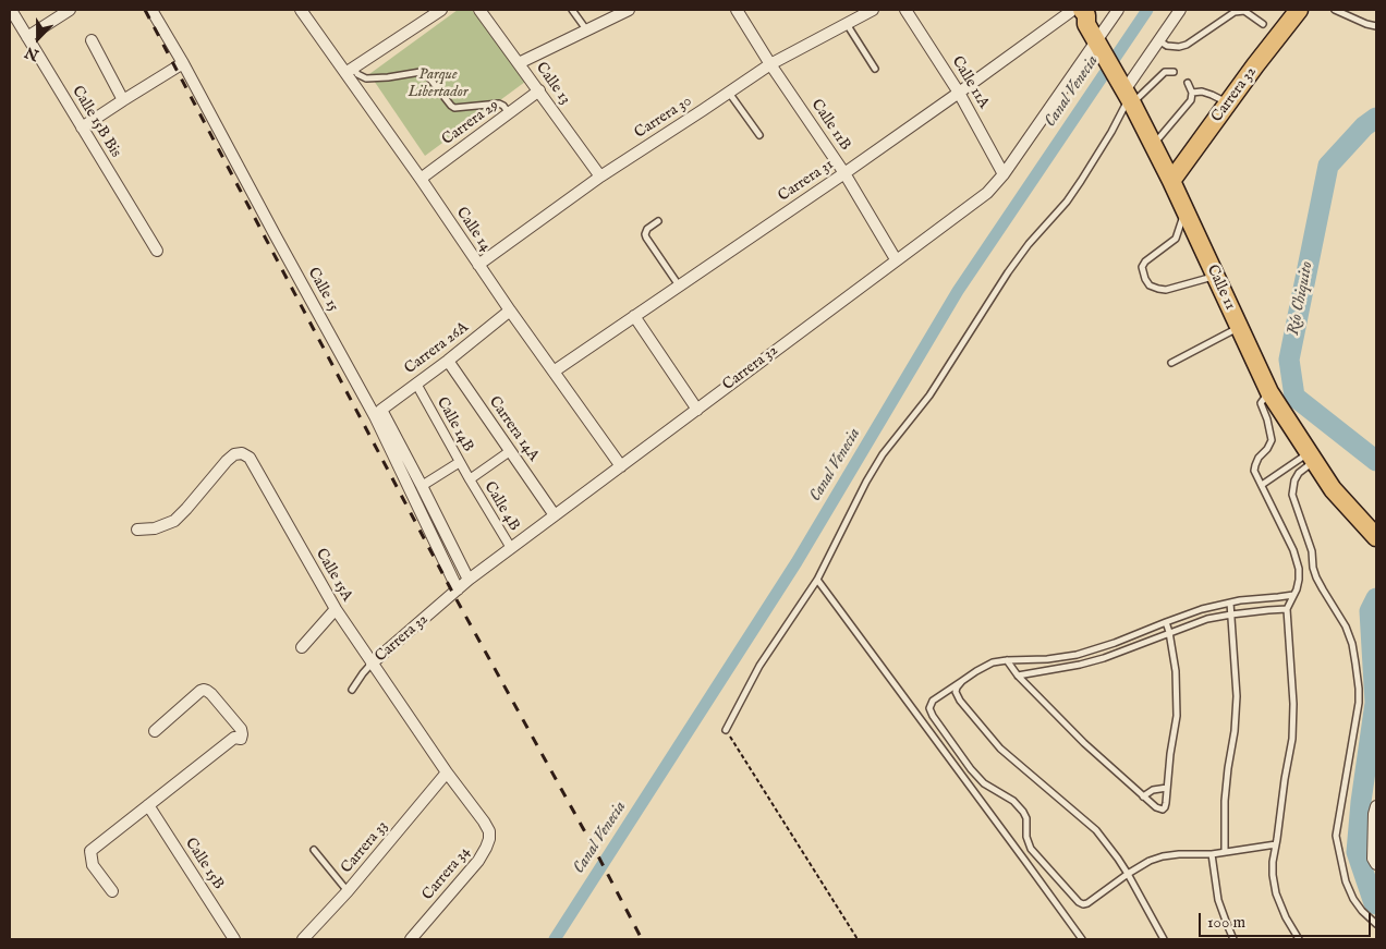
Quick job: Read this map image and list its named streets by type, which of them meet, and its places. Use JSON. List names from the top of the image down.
{
  "streets": {
    "main road": ["Carrera 32", "Calle 11"],
    "street": [
      "Calle 11A",
      "Calle 13",
      "Carrera 30",
      "Calle 15B Bis",
      "Carrera 29",
      "Calle 11B",
      "Carrera 31",
      "Calle 14",
      "Calle 15",
      "Carrera 26A",
      "Calle 14B",
      "Carrera 14A",
      "Calle 4B",
      "Calle 15A",
      "Carrera 33",
      "Calle 15B",
      "Carrera 34"
    ]
  },
  "crossings": [
    ["Calle 11A", "Carrera 32"],
    ["Calle 11A", "Carrera 31"],
    ["Calle 13", "Carrera 30"],
    ["Calle 13", "Carrera 29"],
    ["Carrera 32", "Calle 11B"],
    ["Carrera 32", "Calle 14"],
    ["Carrera 32", "Calle 11"],
    ["Carrera 32", "Calle 15"],
    ["Carrera 32", "Carrera 14A"],
    ["Carrera 32", "Calle 4B"],
    ["Carrera 32", "Calle 15A"],
    ["Carrera 30", "Calle 11B"],
    ["Carrera 30", "Calle 14"],
    ["Carrera 29", "Calle 14"],
    ["Calle 11B", "Carrera 31"],
    ["Carrera 31", "Calle 14"],
    ["Carrera 31", "Calle 11"],
    ["Calle 14", "Carrera 26A"],
    ["Carrera 26A", "Calle 14B"],
    ["Carrera 26A", "Carrera 14A"],
    ["Calle 14B", "Calle 4B"],
    ["Calle 15A", "Carrera 33"],
    ["Calle 15A", "Carrera 34"]
  ],
  "water": ["Canal Venecia", "Río Chiquito"],
  "parks": ["Parque Libertador"],
  "scale_bar": "100 m",
  "north": "bottom"
}
